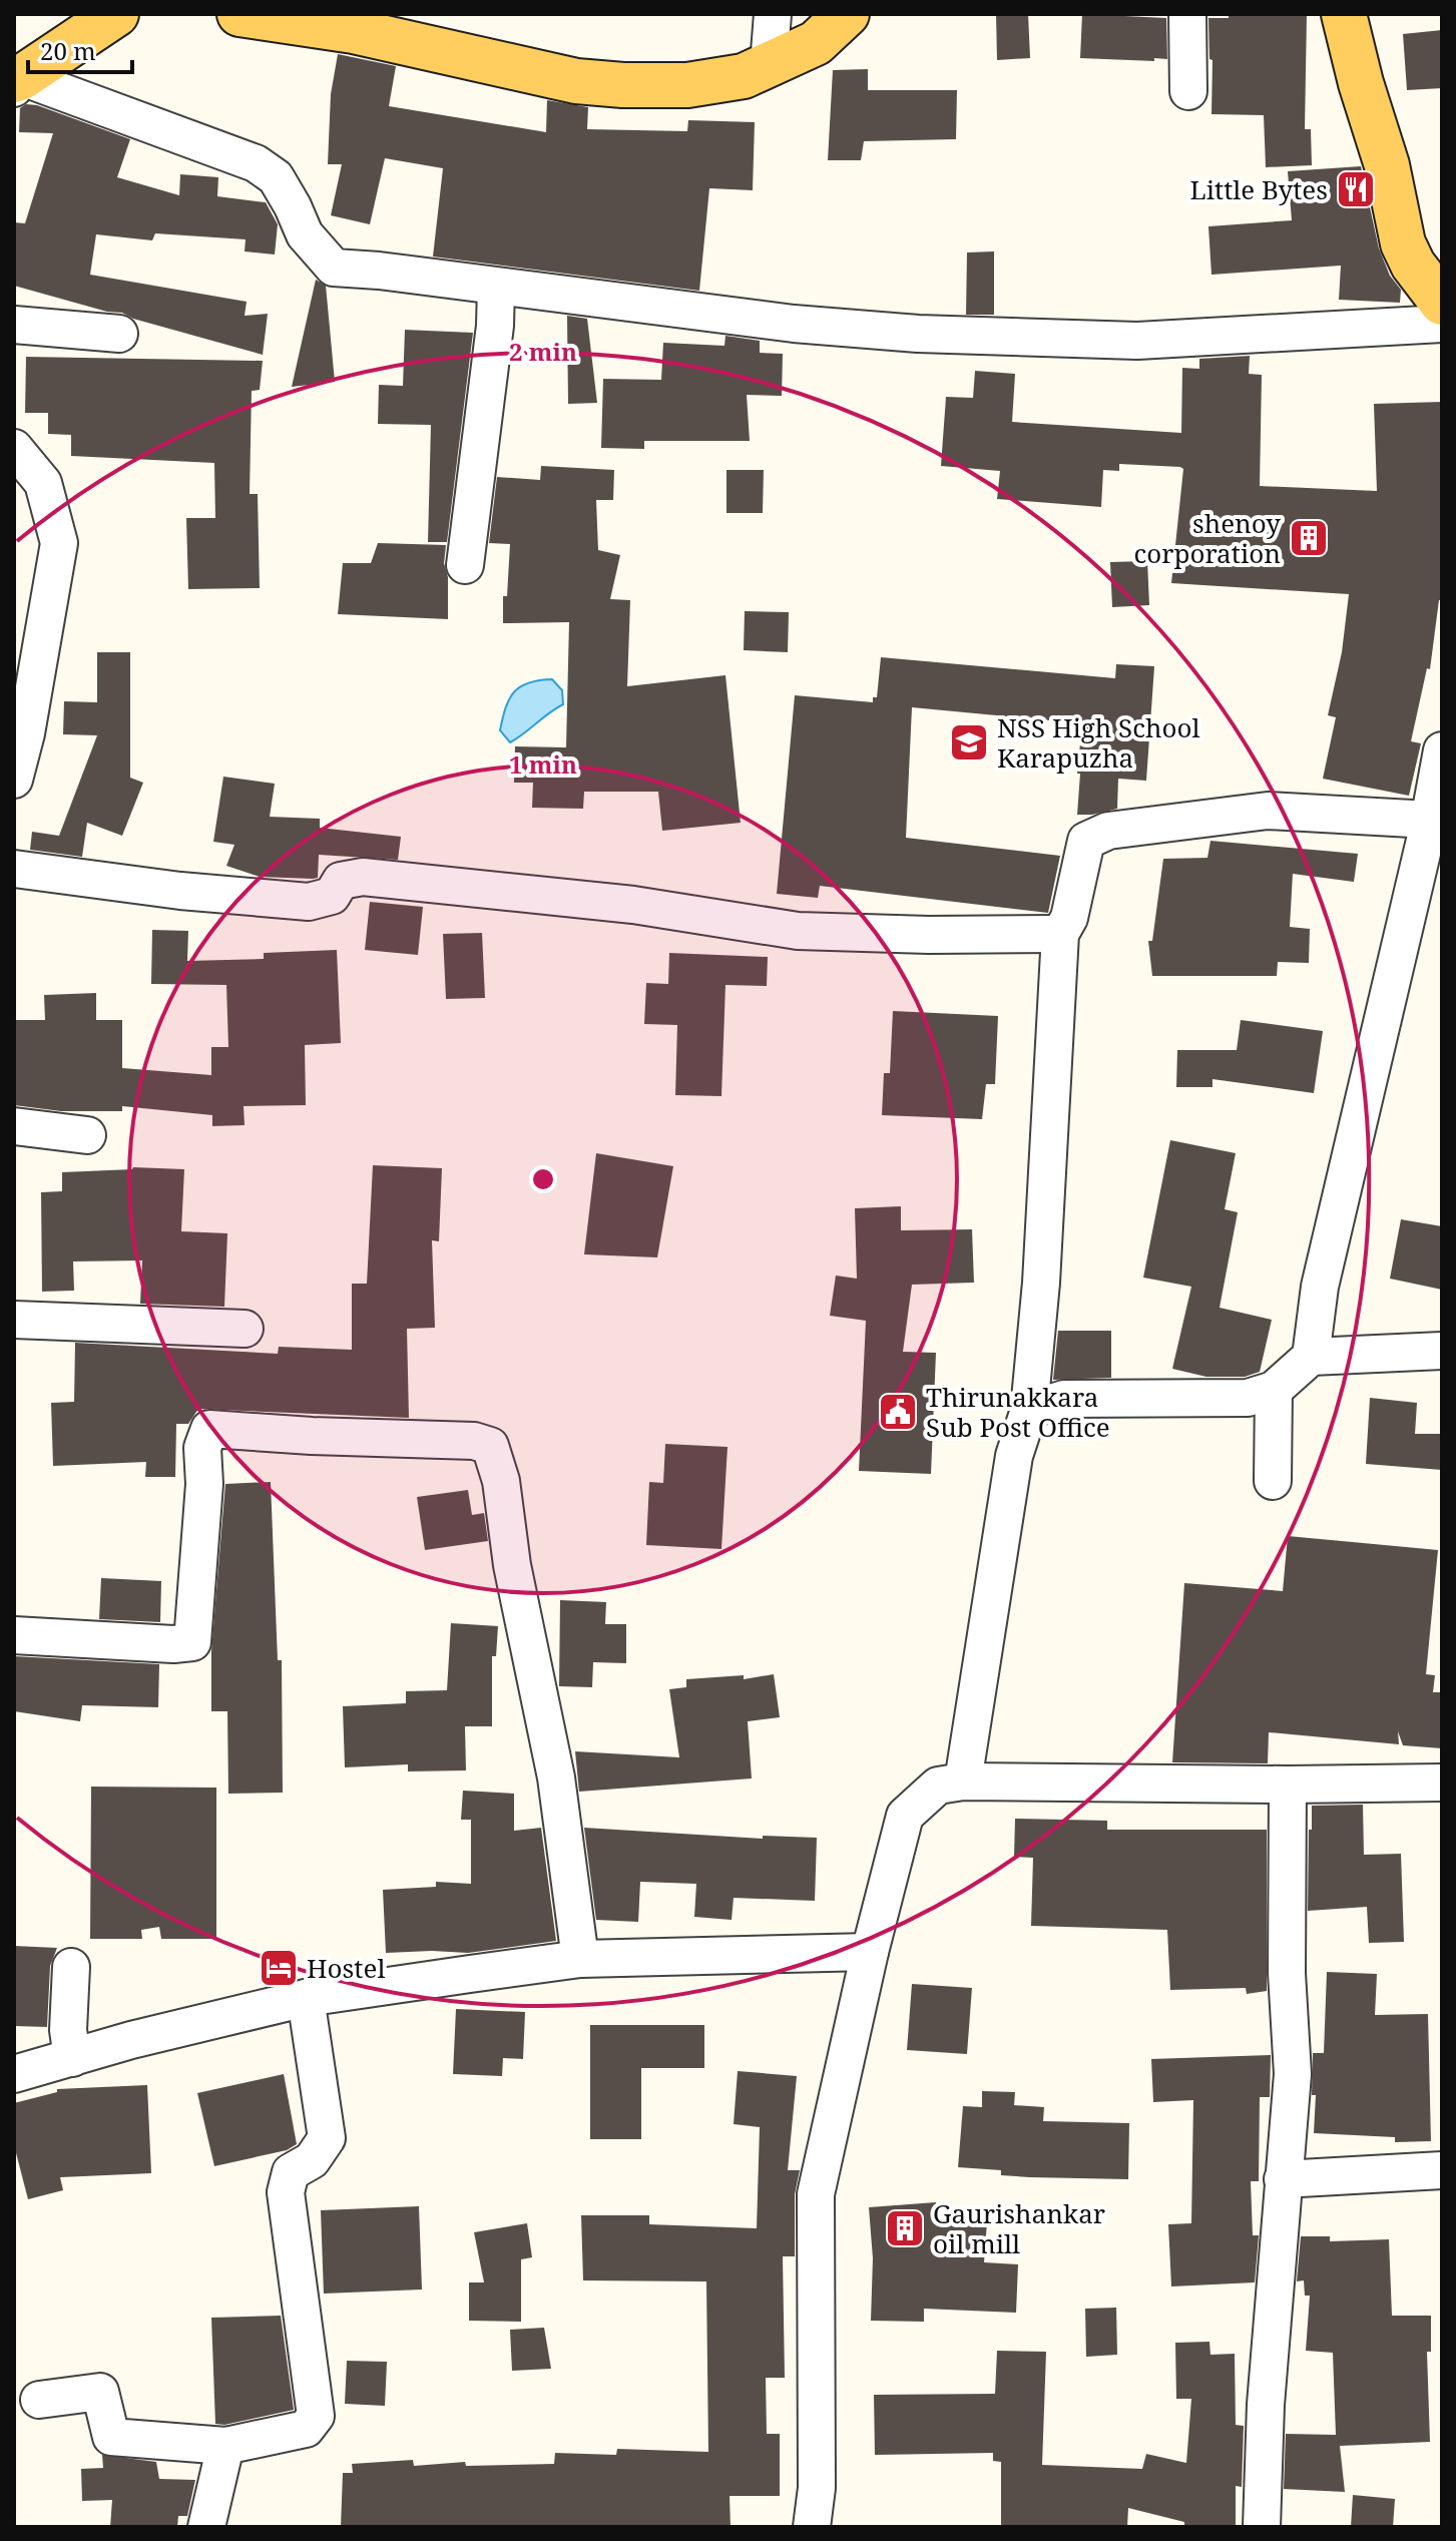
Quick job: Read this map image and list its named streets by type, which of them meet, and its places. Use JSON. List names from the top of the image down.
{
  "places": {
    "restaurant": ["Little Bytes"],
    "building": ["shenoy corporation", "Gaurishankar oil mill"],
    "school or university": ["NSS High School Karapuzha"],
    "public building": ["Thirunakkara Sub Post Office"],
    "hotel": ["Hostel"]
  },
  "scale_bar": "20 m",
  "rings": ["2 min", "1 min"]
}
